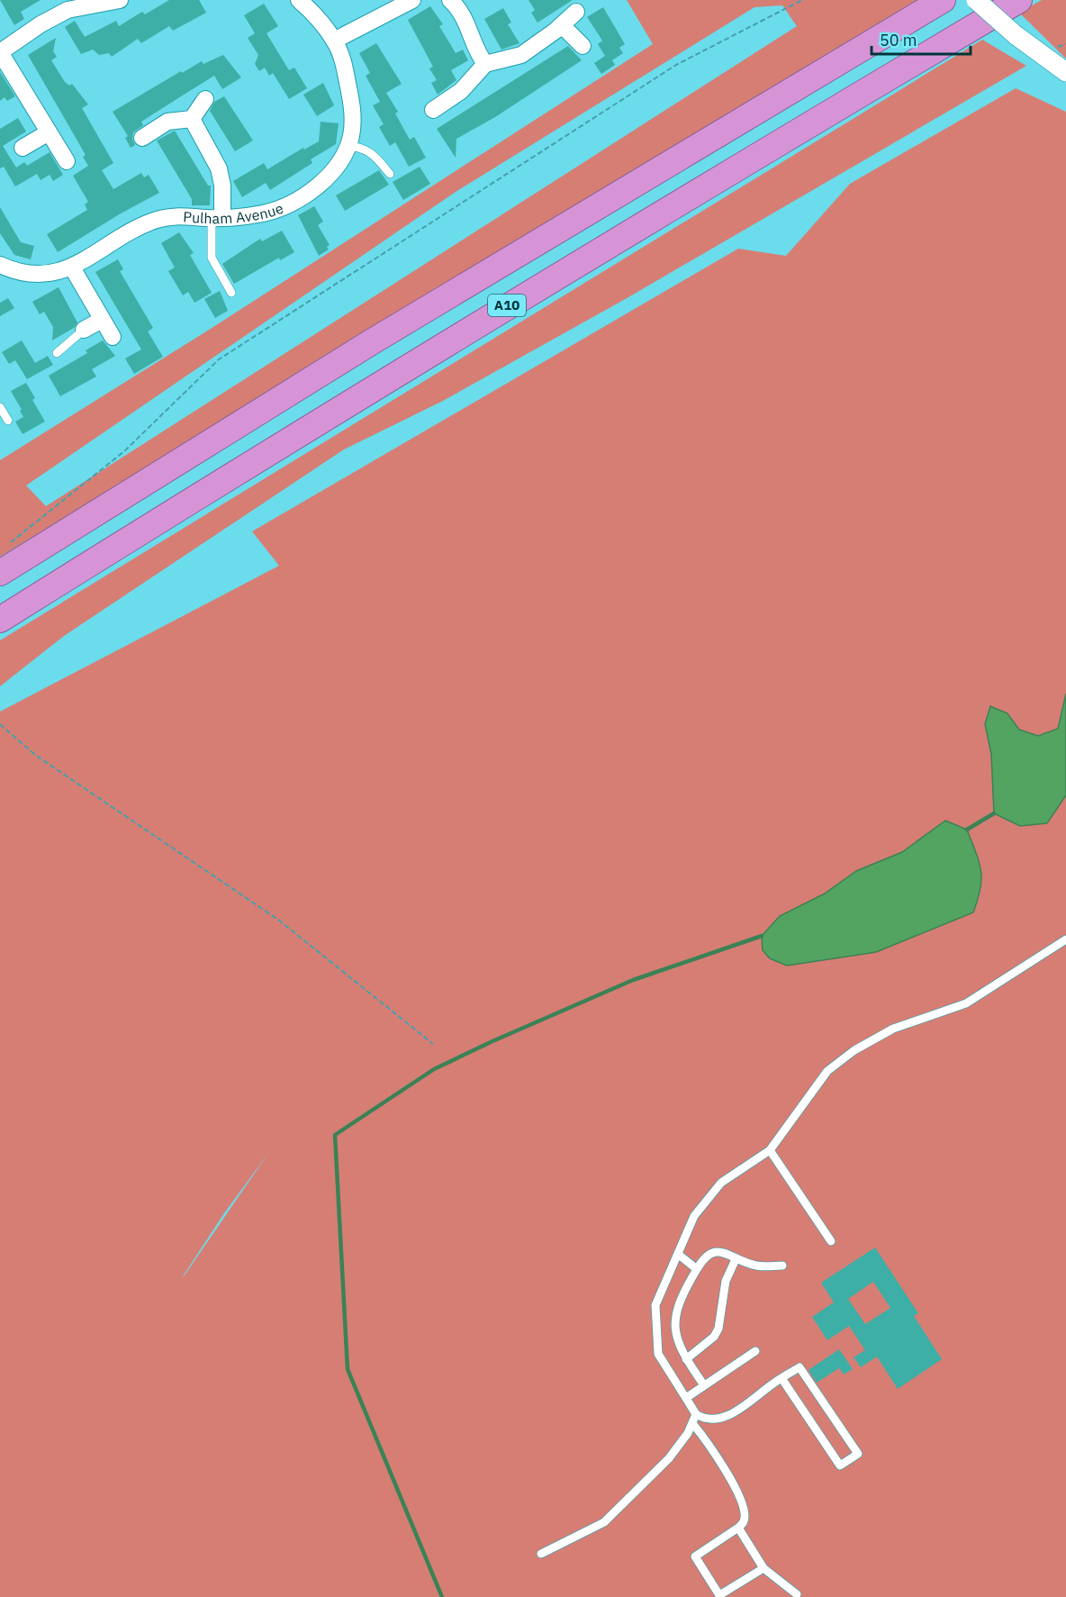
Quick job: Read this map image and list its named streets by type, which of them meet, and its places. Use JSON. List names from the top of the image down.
{
  "streets": {
    "highway": ["A10"],
    "street": ["Pulham Avenue"]
  },
  "scale_bar": "50 m"
}
